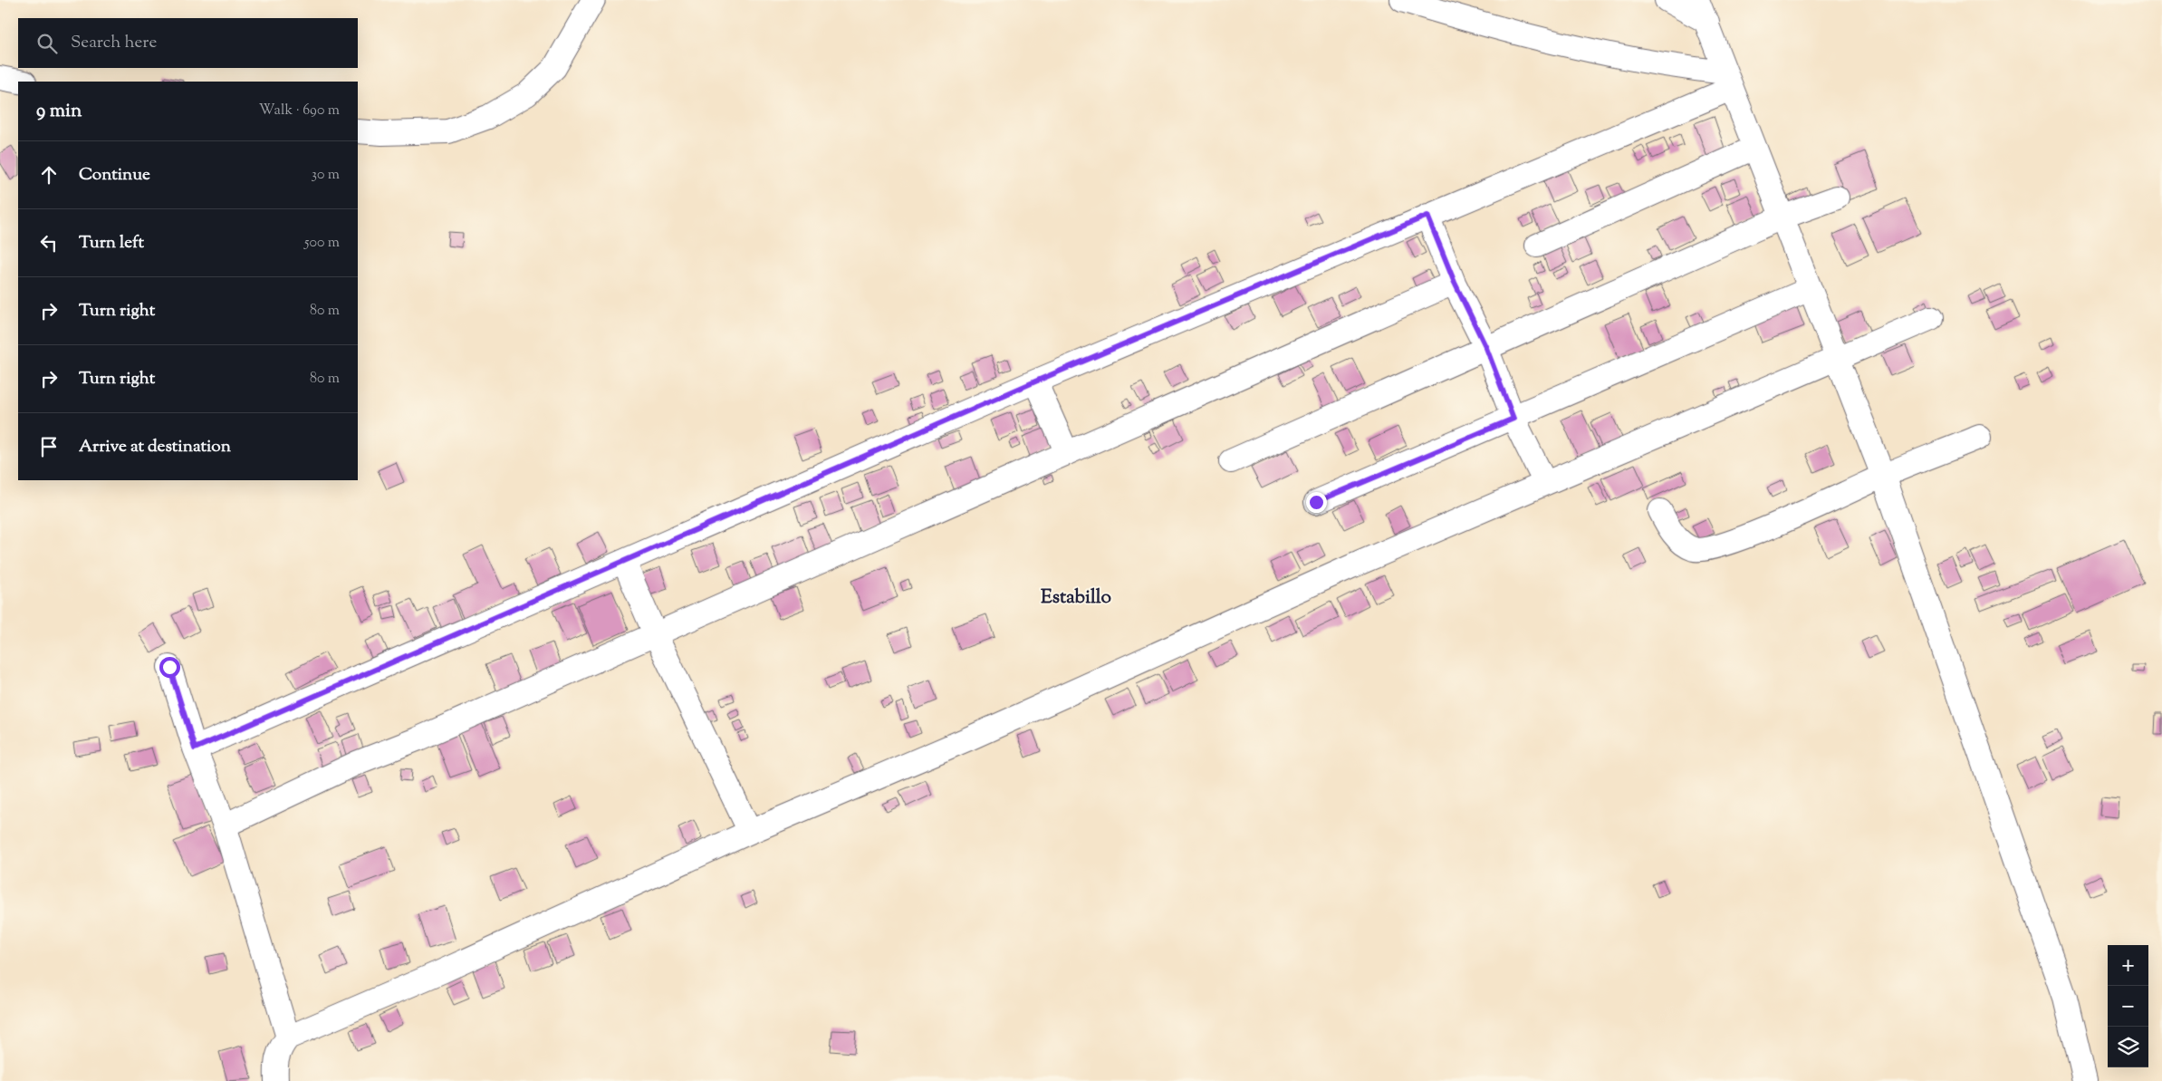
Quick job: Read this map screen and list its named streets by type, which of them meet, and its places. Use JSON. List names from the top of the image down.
{
  "districts": ["Estabillo"],
  "page": {
    "search": "Search here",
    "heading": ["9 min", "Walk · 690 m"],
    "list": [
      ["Continue", "30 m"],
      ["Turn left", "500 m"],
      ["Turn right", "80 m"],
      ["Turn right", "80 m"],
      "Arrive at destination"
    ],
    "map_buttons": ["+", "−"]
  }
}
